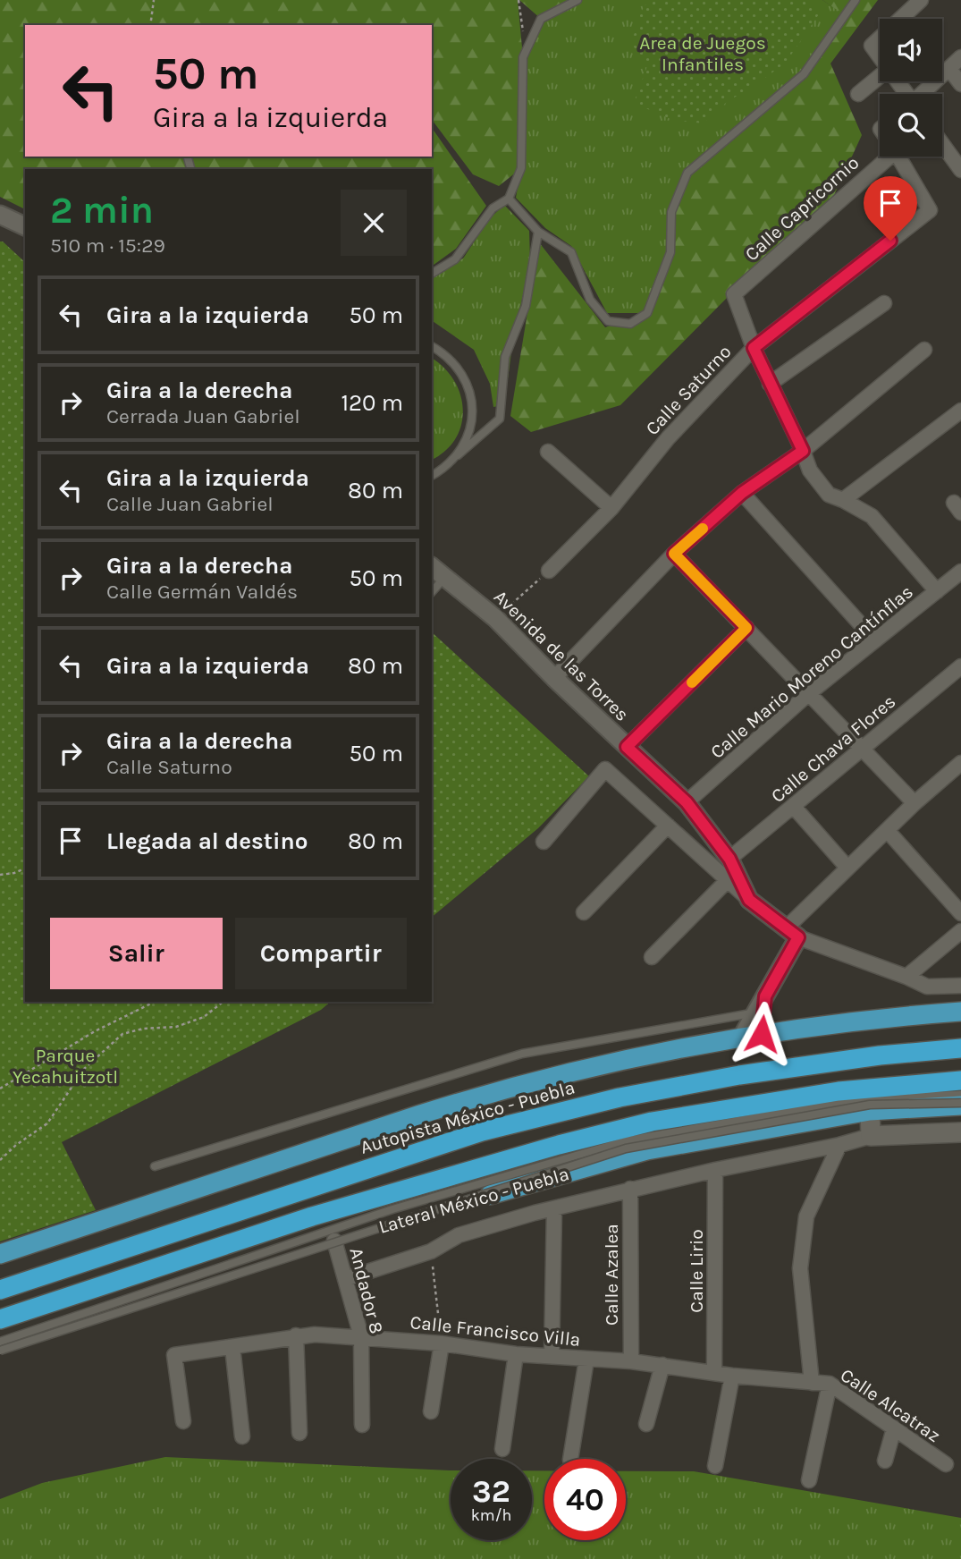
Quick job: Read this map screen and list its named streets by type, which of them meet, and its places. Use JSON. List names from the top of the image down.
{
  "streets": {
    "highway": ["Autopista México - Puebla", "Lateral México - Puebla"],
    "street": [
      "Calle Capricornio",
      "Calle Saturno",
      "Avenida de las Torres",
      "Calle Mario Moreno Cantínflas",
      "Calle Chava Flores",
      "Calle Lirio",
      "Calle Azalea",
      "Andador 8",
      "Calle Francisco Villa",
      "Calle Alcatraz"
    ]
  },
  "crossings": [
    ["Calle Capricornio", "Calle Saturno"],
    ["Avenida de las Torres", "Calle Mario Moreno Cantínflas"],
    ["Avenida de las Torres", "Calle Chava Flores"],
    ["Lateral México - Puebla", "Andador 8"],
    ["Calle Lirio", "Calle Francisco Villa"],
    ["Calle Azalea", "Calle Francisco Villa"],
    ["Andador 8", "Calle Francisco Villa"],
    ["Calle Francisco Villa", "Calle Alcatraz"]
  ],
  "parks": ["Area de Juegos Infantiles", "Parque Yecahuitzotl"],
  "page": {
    "turn": ["50 m", "Gira a la izquierda"],
    "heading": ["2 min", "510 m · 15:29"],
    "list": [
      {
        "name": "Gira a la izquierda",
        "value": "50 m"
      },
      {
        "name": "Gira a la derecha",
        "note": "Cerrada Juan Gabriel",
        "value": "120 m"
      },
      {
        "name": "Gira a la izquierda",
        "note": "Calle Juan Gabriel",
        "value": "80 m"
      },
      {
        "name": "Gira a la derecha",
        "note": "Calle Germán Valdés",
        "value": "50 m"
      },
      {
        "name": "Gira a la izquierda",
        "value": "80 m"
      },
      {
        "name": "Gira a la derecha",
        "note": "Calle Saturno",
        "value": "50 m"
      },
      {
        "name": "Llegada al destino",
        "value": "80 m"
      }
    ],
    "buttons": ["Salir", "Compartir"],
    "speed": "32 km/h",
    "limit": "40"
  }
}
